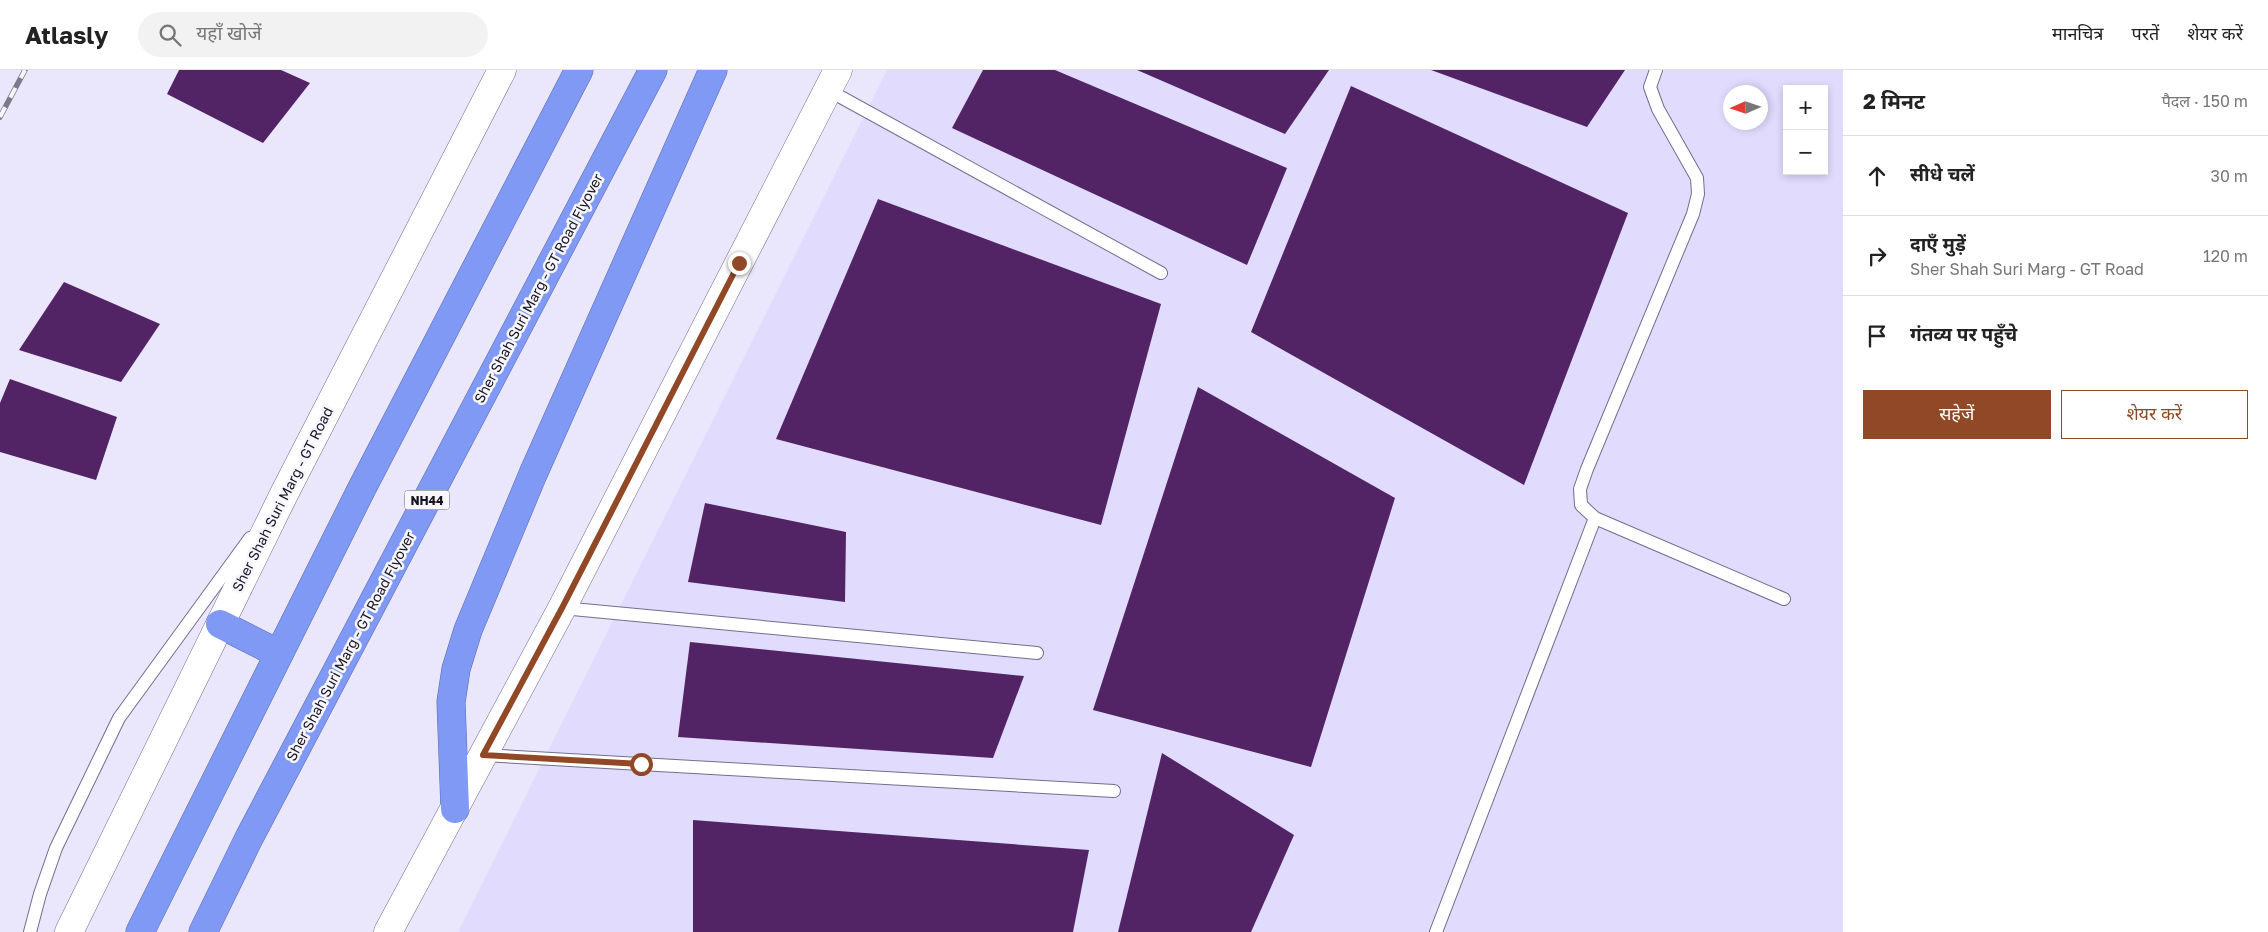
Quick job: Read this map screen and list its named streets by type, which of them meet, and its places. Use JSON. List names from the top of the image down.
{
  "streets": {
    "highway": ["Sher Shah Suri Marg - GT Road Flyover", "NH44"],
    "street": ["Sher Shah Suri Marg - GT Road"]
  },
  "north": "left",
  "page": {
    "header": "Atlasly",
    "search": "यहाँ खोजें",
    "nav": ["मानचित्र", "परतें", "शेयर करें"],
    "heading": ["2 मिनट", "पैदल · 150 m"],
    "map_buttons": ["+", "−"],
    "list": [
      ["सीधे चलें", "30 m"],
      ["दाएँ मुड़ें", "Sher Shah Suri Marg - GT Road", "120 m"],
      "गंतव्य पर पहुँचे"
    ],
    "buttons": ["सहेजें", "शेयर करें"]
  }
}
